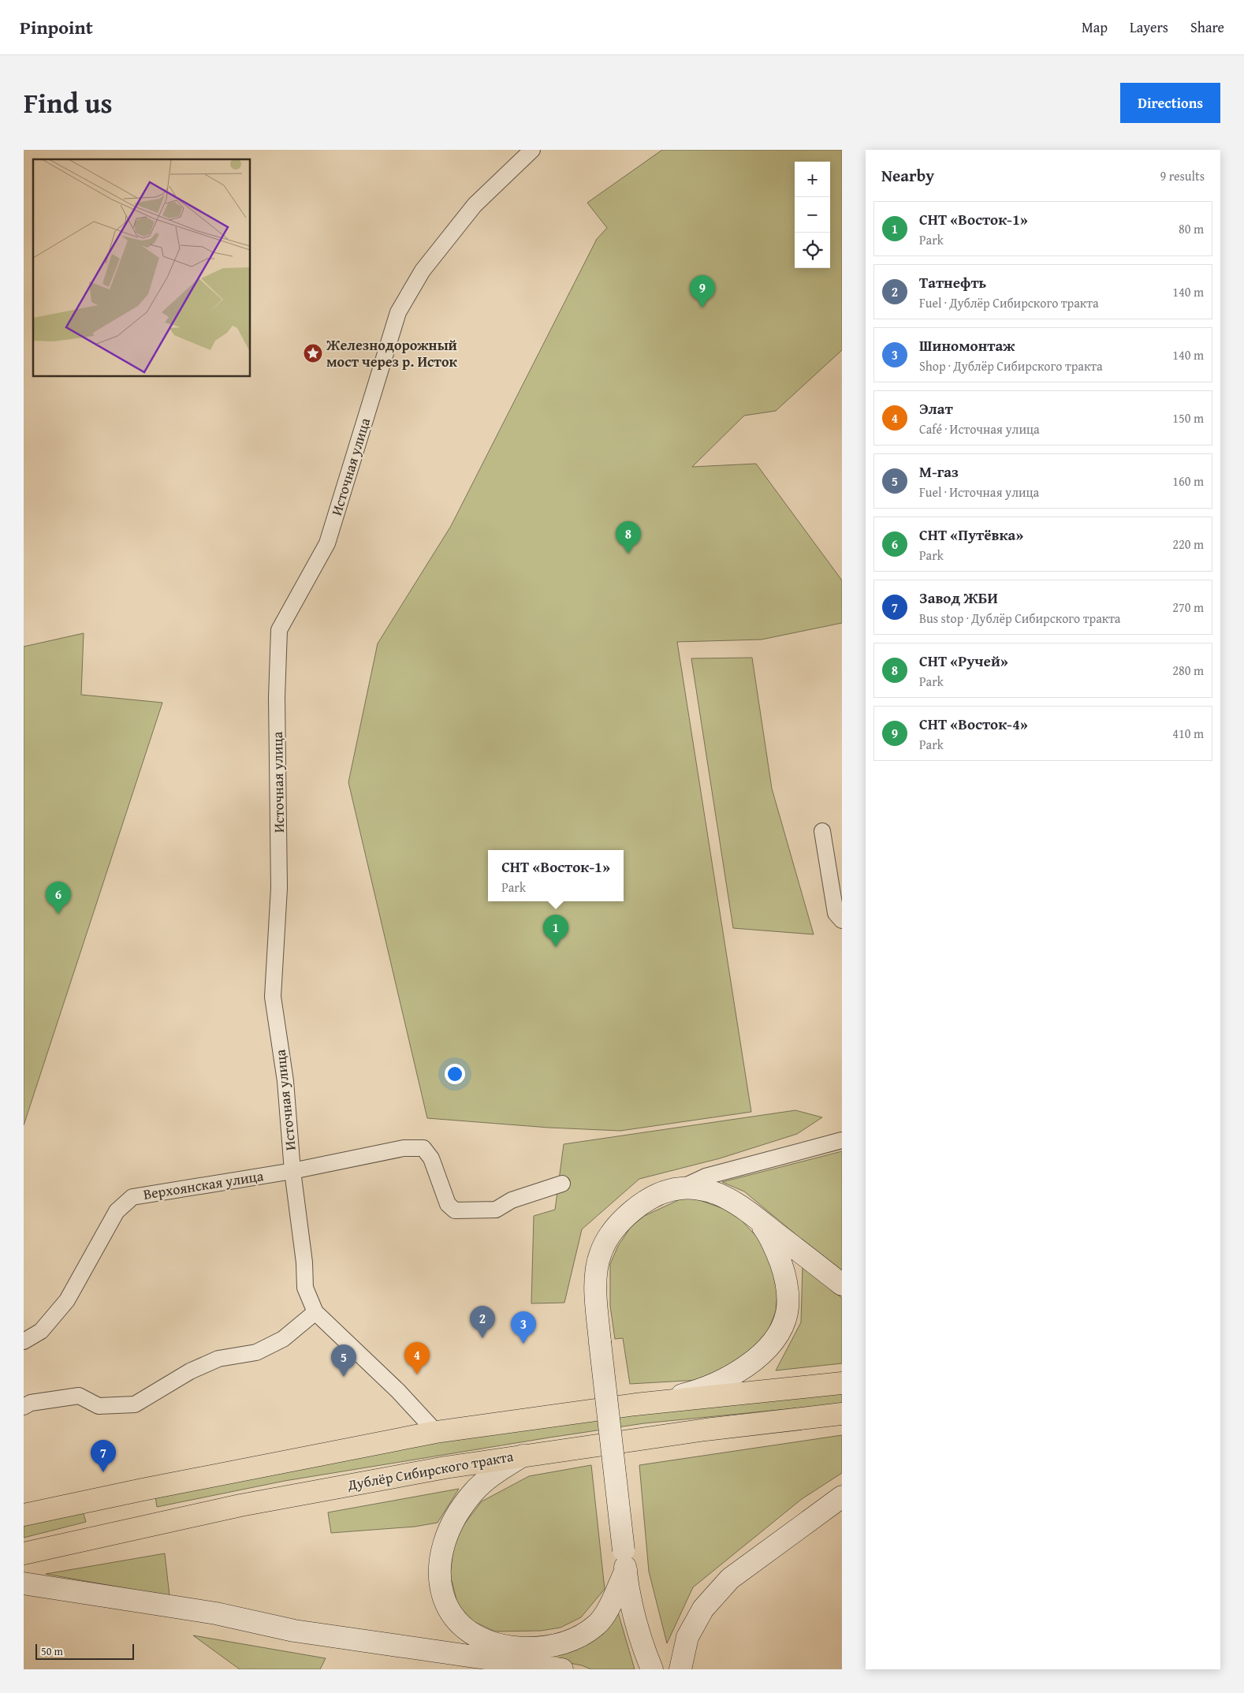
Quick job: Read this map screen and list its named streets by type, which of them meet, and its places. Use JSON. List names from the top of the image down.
{
  "streets": {
    "main road": ["Дублёр Сибирского тракта"],
    "street": ["Источная улица", "Верхоянская улица"]
  },
  "crossings": [
    ["Источная улица", "Верхоянская улица"]
  ],
  "places": {
    "place": ["Железнодорожный мост через р. Исток"]
  },
  "scale_bar": "50 m",
  "page": {
    "header": "Pinpoint",
    "nav": ["Map", "Layers", "Share"],
    "title": "Find us",
    "buttons": "Directions",
    "heading": ["Nearby", "9 results"],
    "map_buttons": ["+", "−"],
    "list": [
      {
        "mark": "1",
        "name": "СНТ «Восток-1»",
        "note": "Park",
        "value": "80 m"
      },
      {
        "mark": "2",
        "name": "Татнефть",
        "note": "Fuel · Дублёр Сибирского тракта",
        "value": "140 m"
      },
      {
        "mark": "3",
        "name": "Шиномонтаж",
        "note": "Shop · Дублёр Сибирского тракта",
        "value": "140 m"
      },
      {
        "mark": "4",
        "name": "Элат",
        "note": "Café · Источная улица",
        "value": "150 m"
      },
      {
        "mark": "5",
        "name": "М-газ",
        "note": "Fuel · Источная улица",
        "value": "160 m"
      },
      {
        "mark": "6",
        "name": "СНТ «Путёвка»",
        "note": "Park",
        "value": "220 m"
      },
      {
        "mark": "7",
        "name": "Завод ЖБИ",
        "note": "Bus stop · Дублёр Сибирского тракта",
        "value": "270 m"
      },
      {
        "mark": "8",
        "name": "СНТ «Ручей»",
        "note": "Park",
        "value": "280 m"
      },
      {
        "mark": "9",
        "name": "СНТ «Восток-4»",
        "note": "Park",
        "value": "410 m"
      }
    ],
    "pins": [
      "9",
      "8",
      "6",
      "1",
      "2",
      "3",
      "4",
      "5",
      "7"
    ],
    "popup": ["СНТ «Восток-1»", "Park"],
    "scale": "50 m"
  }
}
